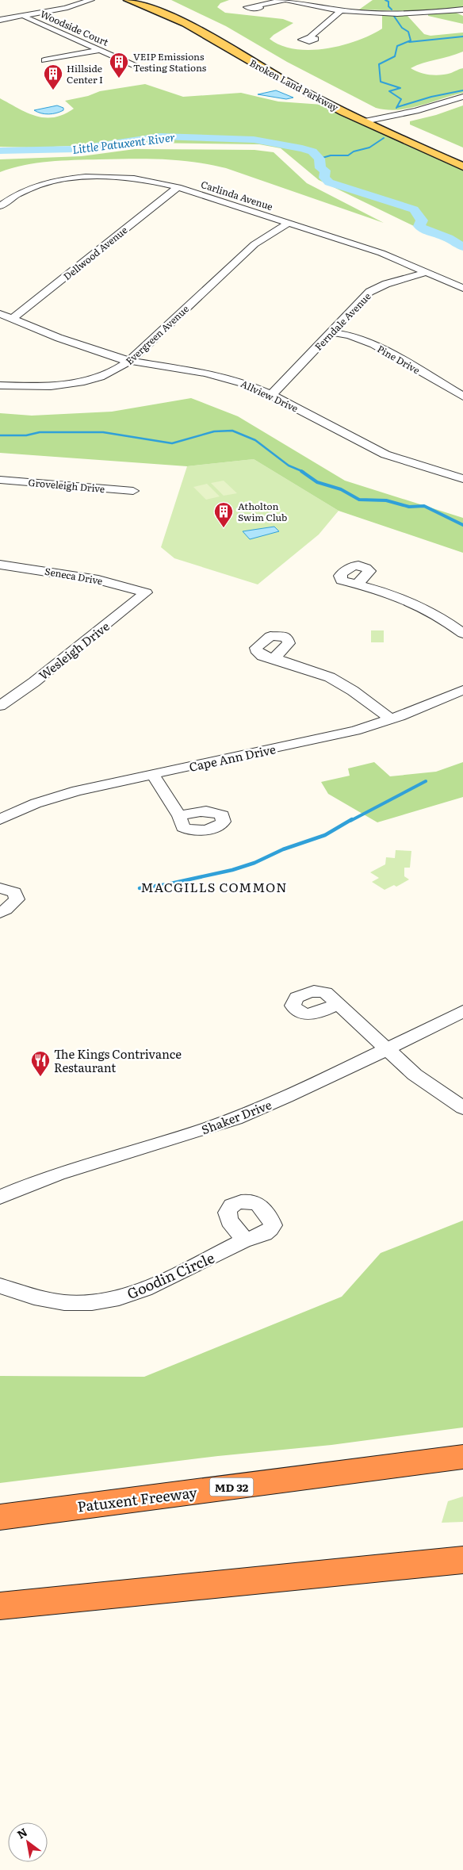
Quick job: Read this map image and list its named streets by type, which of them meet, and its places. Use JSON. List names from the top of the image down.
{
  "streets": {
    "highway": ["MD 32", "Patuxent Freeway"],
    "main road": ["Broken Land Parkway"],
    "street": [
      "Woodside Court",
      "Carlinda Avenue",
      "Dellwood Avenue",
      "Ferndale Avenue",
      "Evergreen Avenue",
      "Pine Drive",
      "Allview Drive",
      "Groveleigh Drive",
      "Seneca Drive",
      "Wesleigh Drive",
      "Cape Ann Drive",
      "Shaker Drive",
      "Goodin Circle"
    ]
  },
  "crossings": [
    ["Carlinda Avenue", "Dellwood Avenue"],
    ["Carlinda Avenue", "Ferndale Avenue"],
    ["Carlinda Avenue", "Evergreen Avenue"],
    ["Dellwood Avenue", "Allview Drive"],
    ["Ferndale Avenue", "Pine Drive"],
    ["Ferndale Avenue", "Allview Drive"],
    ["Evergreen Avenue", "Allview Drive"],
    ["Seneca Drive", "Wesleigh Drive"]
  ],
  "districts": ["MACGILLS COMMON"],
  "water": ["Little Patuxent River"],
  "places": {
    "building": ["VEIP Emissions Testing Stations", "Hillside Center I", "Atholton Swim Club"],
    "restaurant": ["The Kings Contrivance Restaurant"]
  },
  "north": "top left"
}
